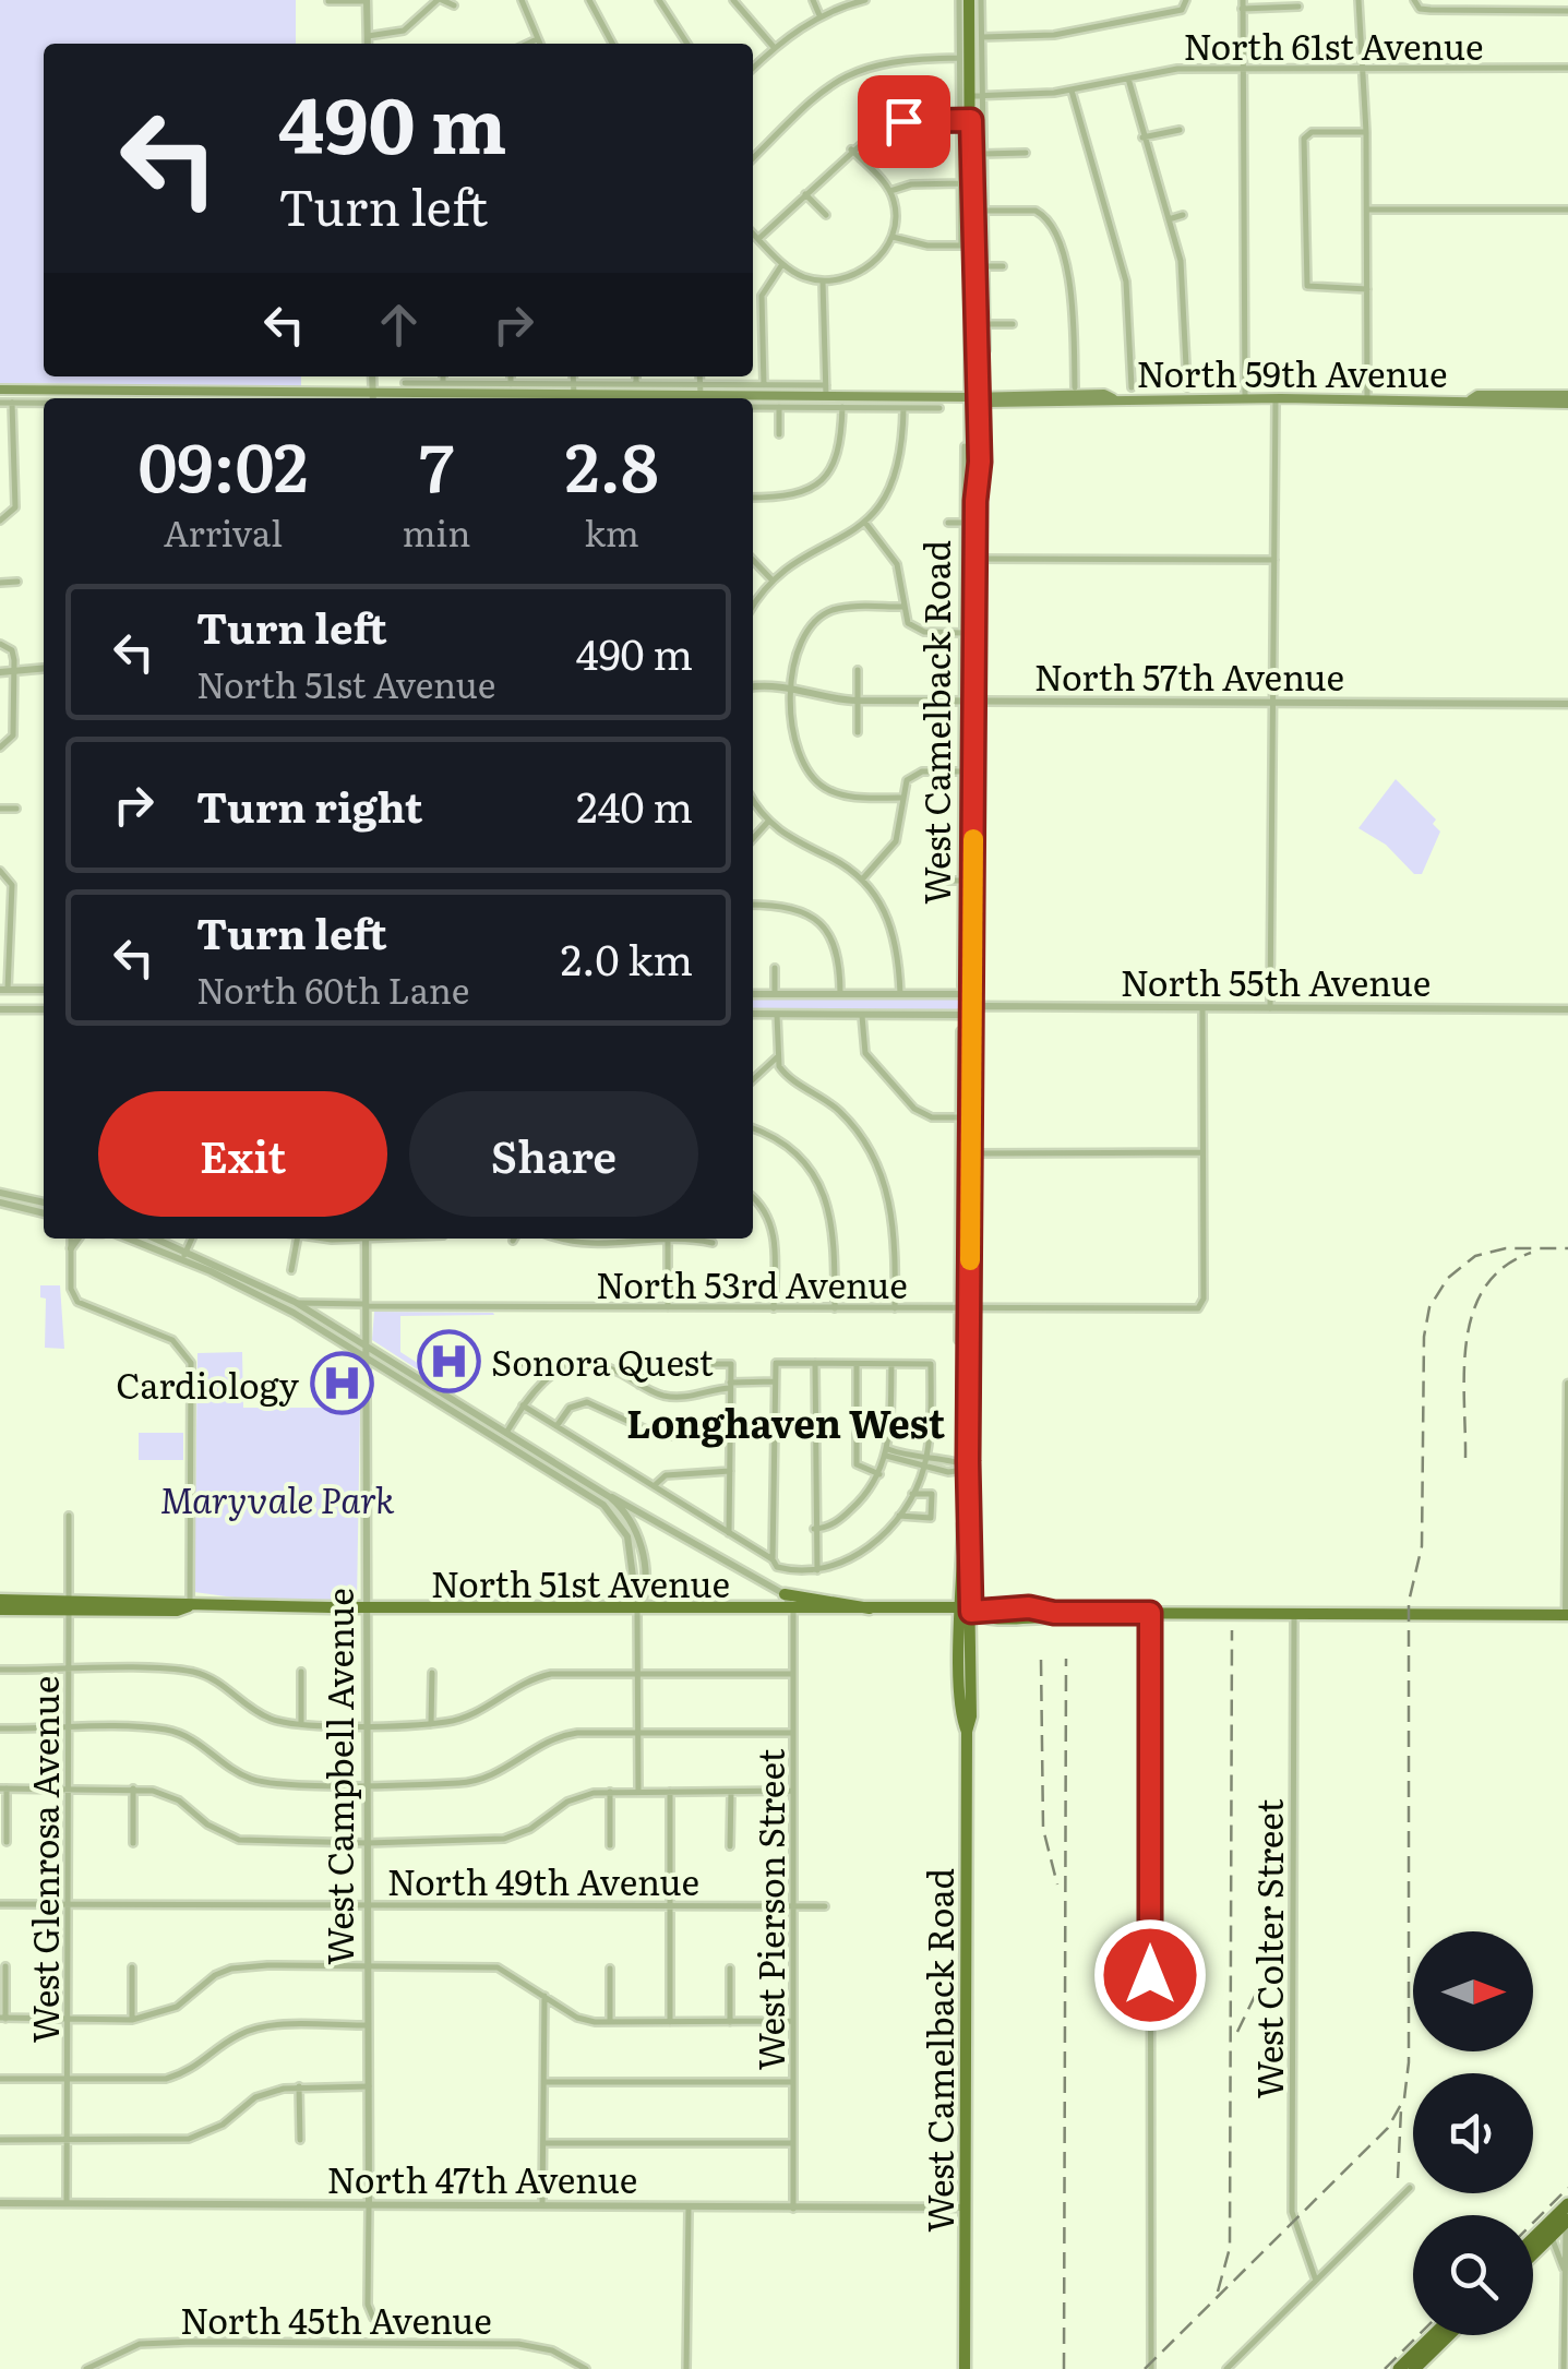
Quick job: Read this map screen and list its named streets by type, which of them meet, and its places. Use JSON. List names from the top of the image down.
{
  "streets": {
    "main road": ["North 59th Avenue", "West Camelback Road", "North 51st Avenue"],
    "street": [
      "North 61st Avenue",
      "North 57th Avenue",
      "North 55th Avenue",
      "North 53rd Avenue",
      "West Campbell Avenue",
      "West Glenrosa Avenue",
      "North 49th Avenue",
      "West Pierson Street",
      "West Colter Street",
      "North 47th Avenue",
      "North 45th Avenue"
    ]
  },
  "crossings": [
    ["North 61st Avenue", "West Camelback Road"],
    ["North 59th Avenue", "West Camelback Road"],
    ["North 57th Avenue", "West Camelback Road"],
    ["West Camelback Road", "North 55th Avenue"],
    ["West Camelback Road", "North 53rd Avenue"],
    ["West Camelback Road", "North 51st Avenue"],
    ["West Camelback Road", "North 47th Avenue"],
    ["North 53rd Avenue", "West Campbell Avenue"],
    ["North 51st Avenue", "West Campbell Avenue"],
    ["North 51st Avenue", "West Glenrosa Avenue"],
    ["North 51st Avenue", "West Pierson Street"],
    ["North 51st Avenue", "West Colter Street"],
    ["West Campbell Avenue", "North 49th Avenue"],
    ["West Campbell Avenue", "North 47th Avenue"],
    ["West Glenrosa Avenue", "North 49th Avenue"],
    ["West Glenrosa Avenue", "North 47th Avenue"],
    ["North 49th Avenue", "West Pierson Street"],
    ["West Pierson Street", "North 47th Avenue"]
  ],
  "districts": ["Longhaven West"],
  "parks": ["Maryvale Park"],
  "places": {
    "hospital": ["Sonora Quest", "Cardiology"]
  },
  "north": "right",
  "page": {
    "turn": ["490 m", "Turn left"],
    "eta": [
      "09:02",
      "Arrival",
      "7",
      "min",
      "2.8",
      "km"
    ],
    "list": [
      {
        "name": "Turn left",
        "note": "North 51st Avenue",
        "value": "490 m"
      },
      {
        "name": "Turn right",
        "value": "240 m"
      },
      {
        "name": "Turn left",
        "note": "North 60th Lane",
        "value": "2.0 km"
      }
    ],
    "buttons": ["Exit", "Share"]
  }
}
